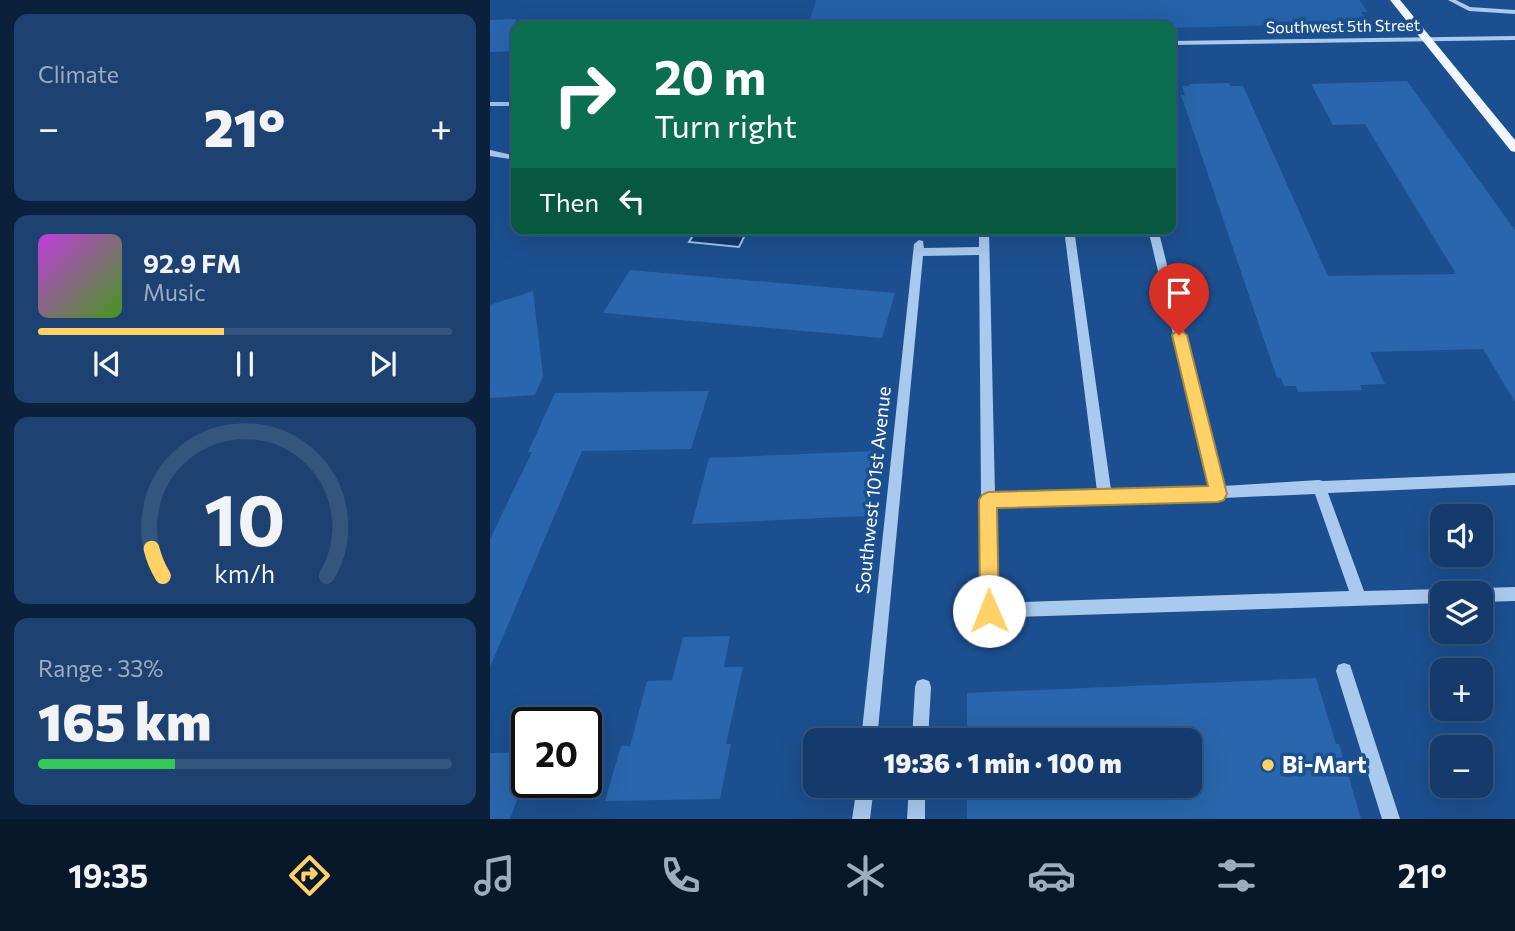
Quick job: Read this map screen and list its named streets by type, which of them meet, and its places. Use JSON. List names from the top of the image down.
{
  "streets": {
    "street": ["Southwest 5th Street", "Southwest 101st Avenue"]
  },
  "places": ["Bi-Mart"],
  "page": {
    "tile": [
      "Climate",
      ["Range · 33%", "165 km"]
    ],
    "turn": ["20 m", "Turn right"],
    "heat": ["−", "21°", "+"],
    "then": "Then",
    "song": ["92.9 FM", "Music"],
    "map_buttons": ["+", "−"],
    "limit": "20",
    "trip": "19:36 · 1 min · 100 m",
    "tabs": ["19:35", "21°"],
    "gauge": ["10", "km/h"]
  }
}
